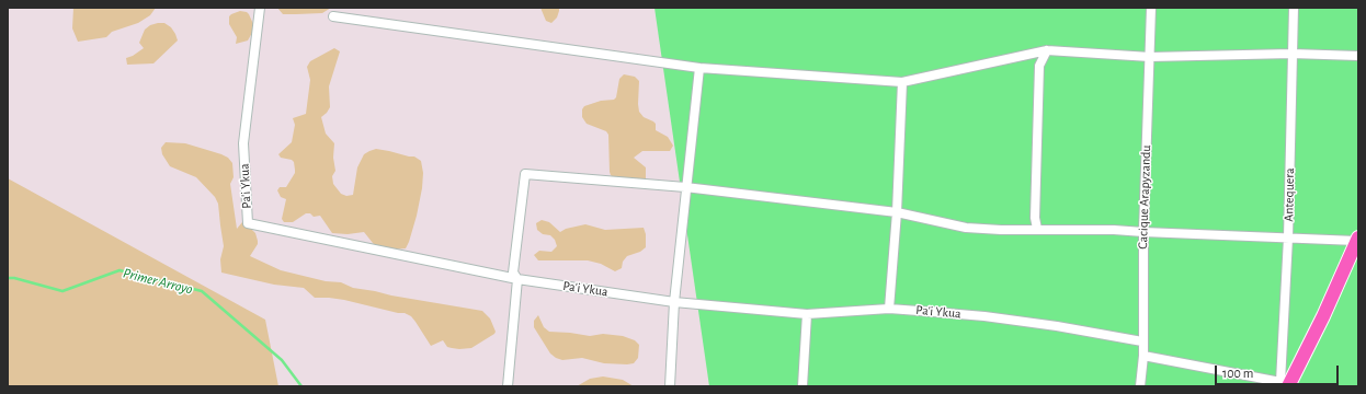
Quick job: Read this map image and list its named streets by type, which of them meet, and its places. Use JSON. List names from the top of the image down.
{
  "streets": {
    "street": ["Pa'i Ykua", "Antequera", "Cacique Arapyzandu"]
  },
  "crossings": [
    ["Pa'i Ykua", "Cacique Arapyzandu"]
  ],
  "water": ["Primer Arroyo"],
  "scale_bar": "100 m"
}
